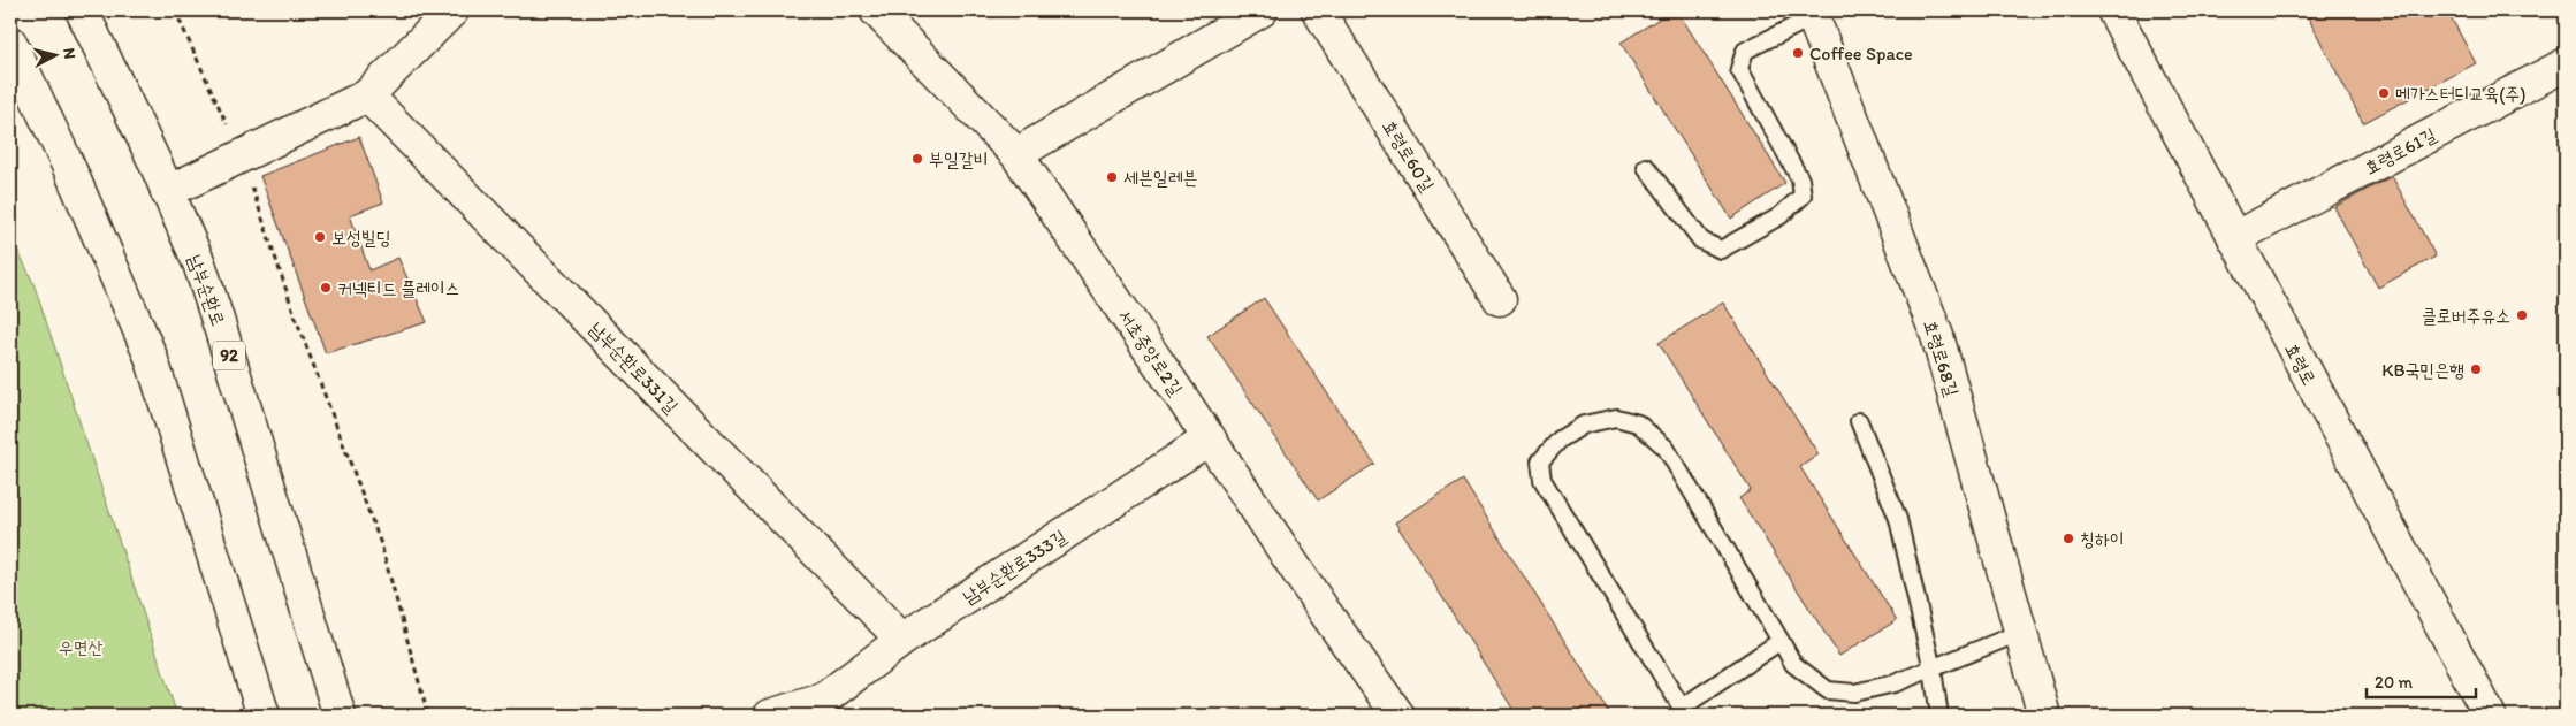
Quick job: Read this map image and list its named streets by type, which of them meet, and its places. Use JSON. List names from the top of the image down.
{
  "streets": {
    "street": [
      "효령로61길",
      "효령로60길",
      "남부순환로",
      "서초중앙로2길",
      "92",
      "효령로68길",
      "효령로",
      "남부순환로331길",
      "남부순환로333길"
    ]
  },
  "crossings": [
    ["효령로61길", "효령로"],
    ["서초중앙로2길", "남부순환로333길"],
    ["남부순환로331길", "남부순환로333길"]
  ],
  "parks": ["우면산"],
  "places": [
    "Coffee Space",
    "메가스터디교육(주)",
    "부일갈비",
    "세븐일레븐",
    "보성빌딩",
    "커넥티드 플레이스",
    "클로버주유소",
    "KB국민은행",
    "칭하이"
  ],
  "scale_bar": "20 m",
  "north": "right"
}
